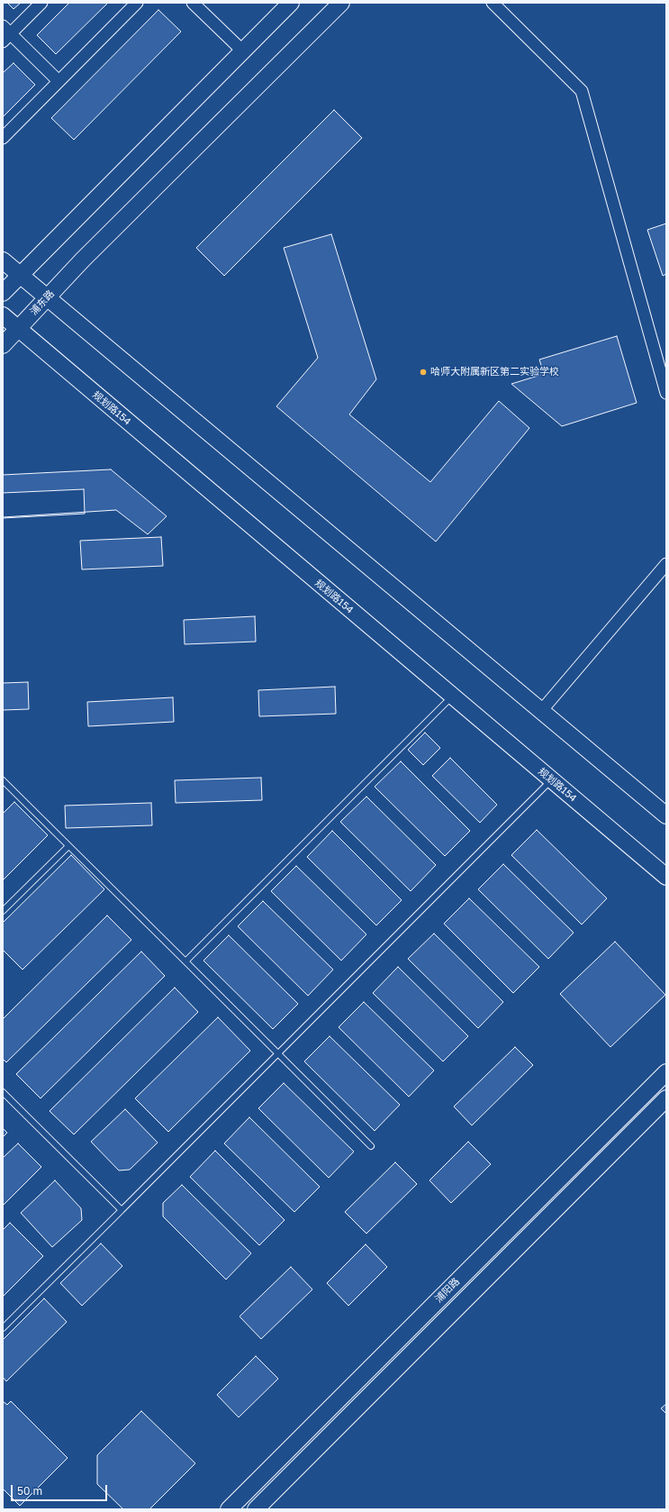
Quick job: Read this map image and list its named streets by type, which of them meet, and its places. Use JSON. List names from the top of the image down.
{
  "streets": {
    "main road": ["浦东路", "规划路154", "浦阳路"]
  },
  "crossings": [
    ["浦东路", "规划路154"]
  ],
  "places": ["哈师大附属新区第二实验学校"],
  "scale_bar": "50 m"
}
